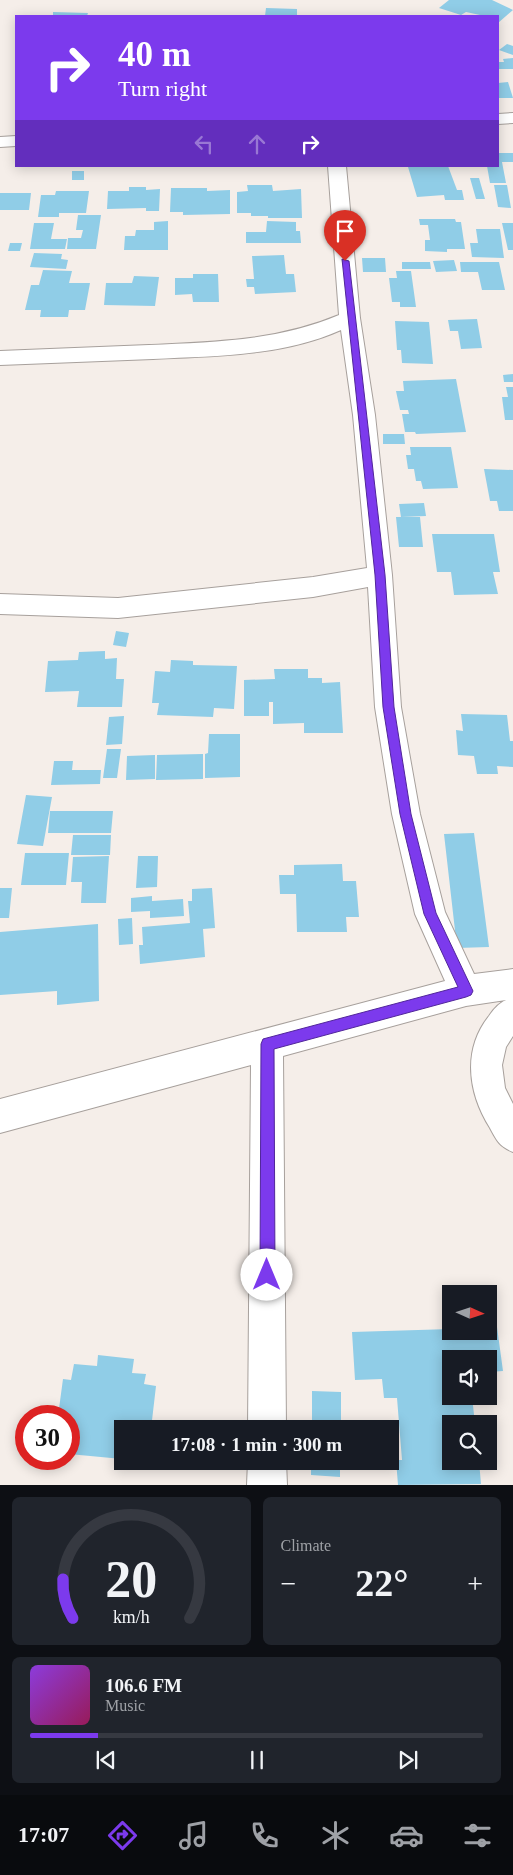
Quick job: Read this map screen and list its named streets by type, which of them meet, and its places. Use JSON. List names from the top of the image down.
{
  "north": "right",
  "page": {
    "turn": ["40 m", "Turn right"],
    "limit": "30",
    "trip": "17:08 · 1 min · 300 m",
    "tile": "Climate",
    "heat": ["−", "22°", "+"],
    "song": ["106.6 FM", "Music"],
    "tabs": "17:07",
    "gauge": ["20", "km/h"]
  }
}
